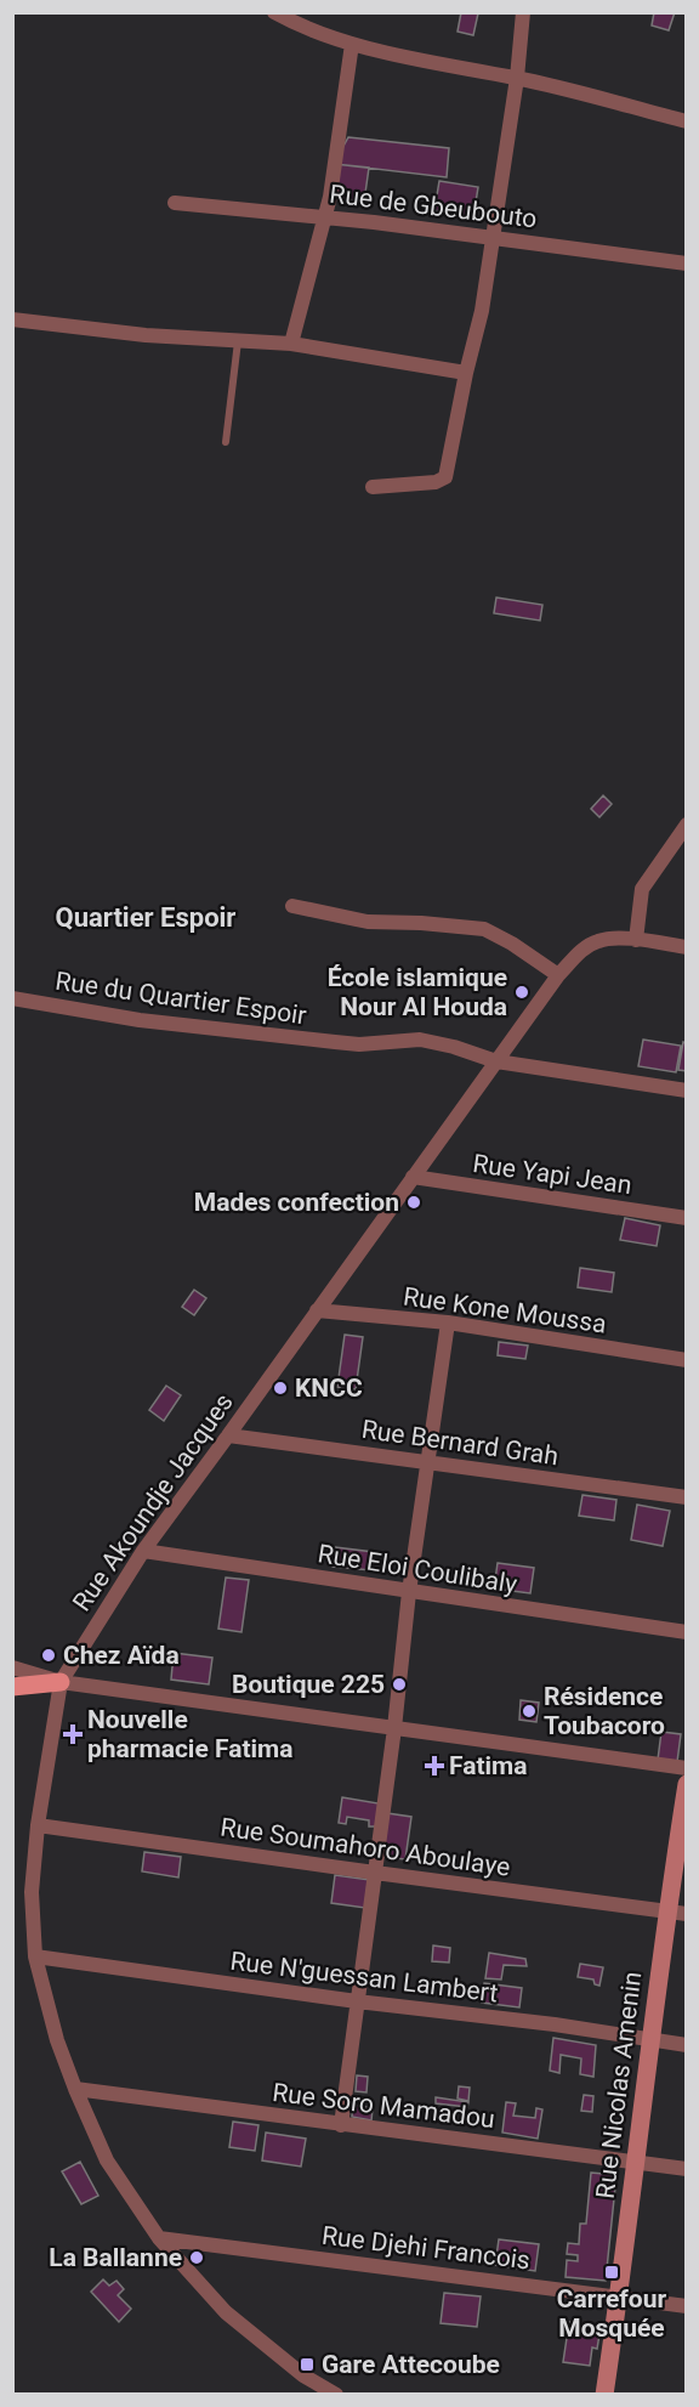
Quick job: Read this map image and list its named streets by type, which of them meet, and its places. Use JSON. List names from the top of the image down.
{
  "streets": {
    "street": [
      "Rue de Gbeubouto",
      "Rue du Quartier Espoir",
      "Rue Yapi Jean",
      "Rue Kone Moussa",
      "Rue Bernard Grah",
      "Rue Akoundje Jacques",
      "Rue Eloi Coulibaly",
      "Rue Soumahoro Aboulaye",
      "Rue N'guessan Lambert",
      "Rue Nicolas Amenin",
      "Rue Soro Mamadou",
      "Rue Djehi Francois"
    ]
  },
  "crossings": [
    ["Rue du Quartier Espoir", "Rue Akoundje Jacques"],
    ["Rue Yapi Jean", "Rue Akoundje Jacques"],
    ["Rue Kone Moussa", "Rue Akoundje Jacques"],
    ["Rue Bernard Grah", "Rue Akoundje Jacques"],
    ["Rue Akoundje Jacques", "Rue Eloi Coulibaly"],
    ["Rue Akoundje Jacques", "Rue Soumahoro Aboulaye"],
    ["Rue Akoundje Jacques", "Rue N'guessan Lambert"],
    ["Rue Akoundje Jacques", "Rue Soro Mamadou"],
    ["Rue Akoundje Jacques", "Rue Djehi Francois"],
    ["Rue Soumahoro Aboulaye", "Rue Nicolas Amenin"],
    ["Rue N'guessan Lambert", "Rue Nicolas Amenin"],
    ["Rue Nicolas Amenin", "Rue Soro Mamadou"],
    ["Rue Nicolas Amenin", "Rue Djehi Francois"]
  ],
  "districts": ["Quartier Espoir"],
  "places": {
    "other": [
      "École islamique Nour Al Houda",
      "Mades confection",
      "KNCC",
      "Chez Aïda",
      "Boutique 225",
      "Résidence Toubacoro",
      "La Ballanne"
    ],
    "health": ["Nouvelle pharmacie Fatima", "Fatima"],
    "transit": ["Carrefour Mosquée", "Gare Attecoube"]
  }
}
